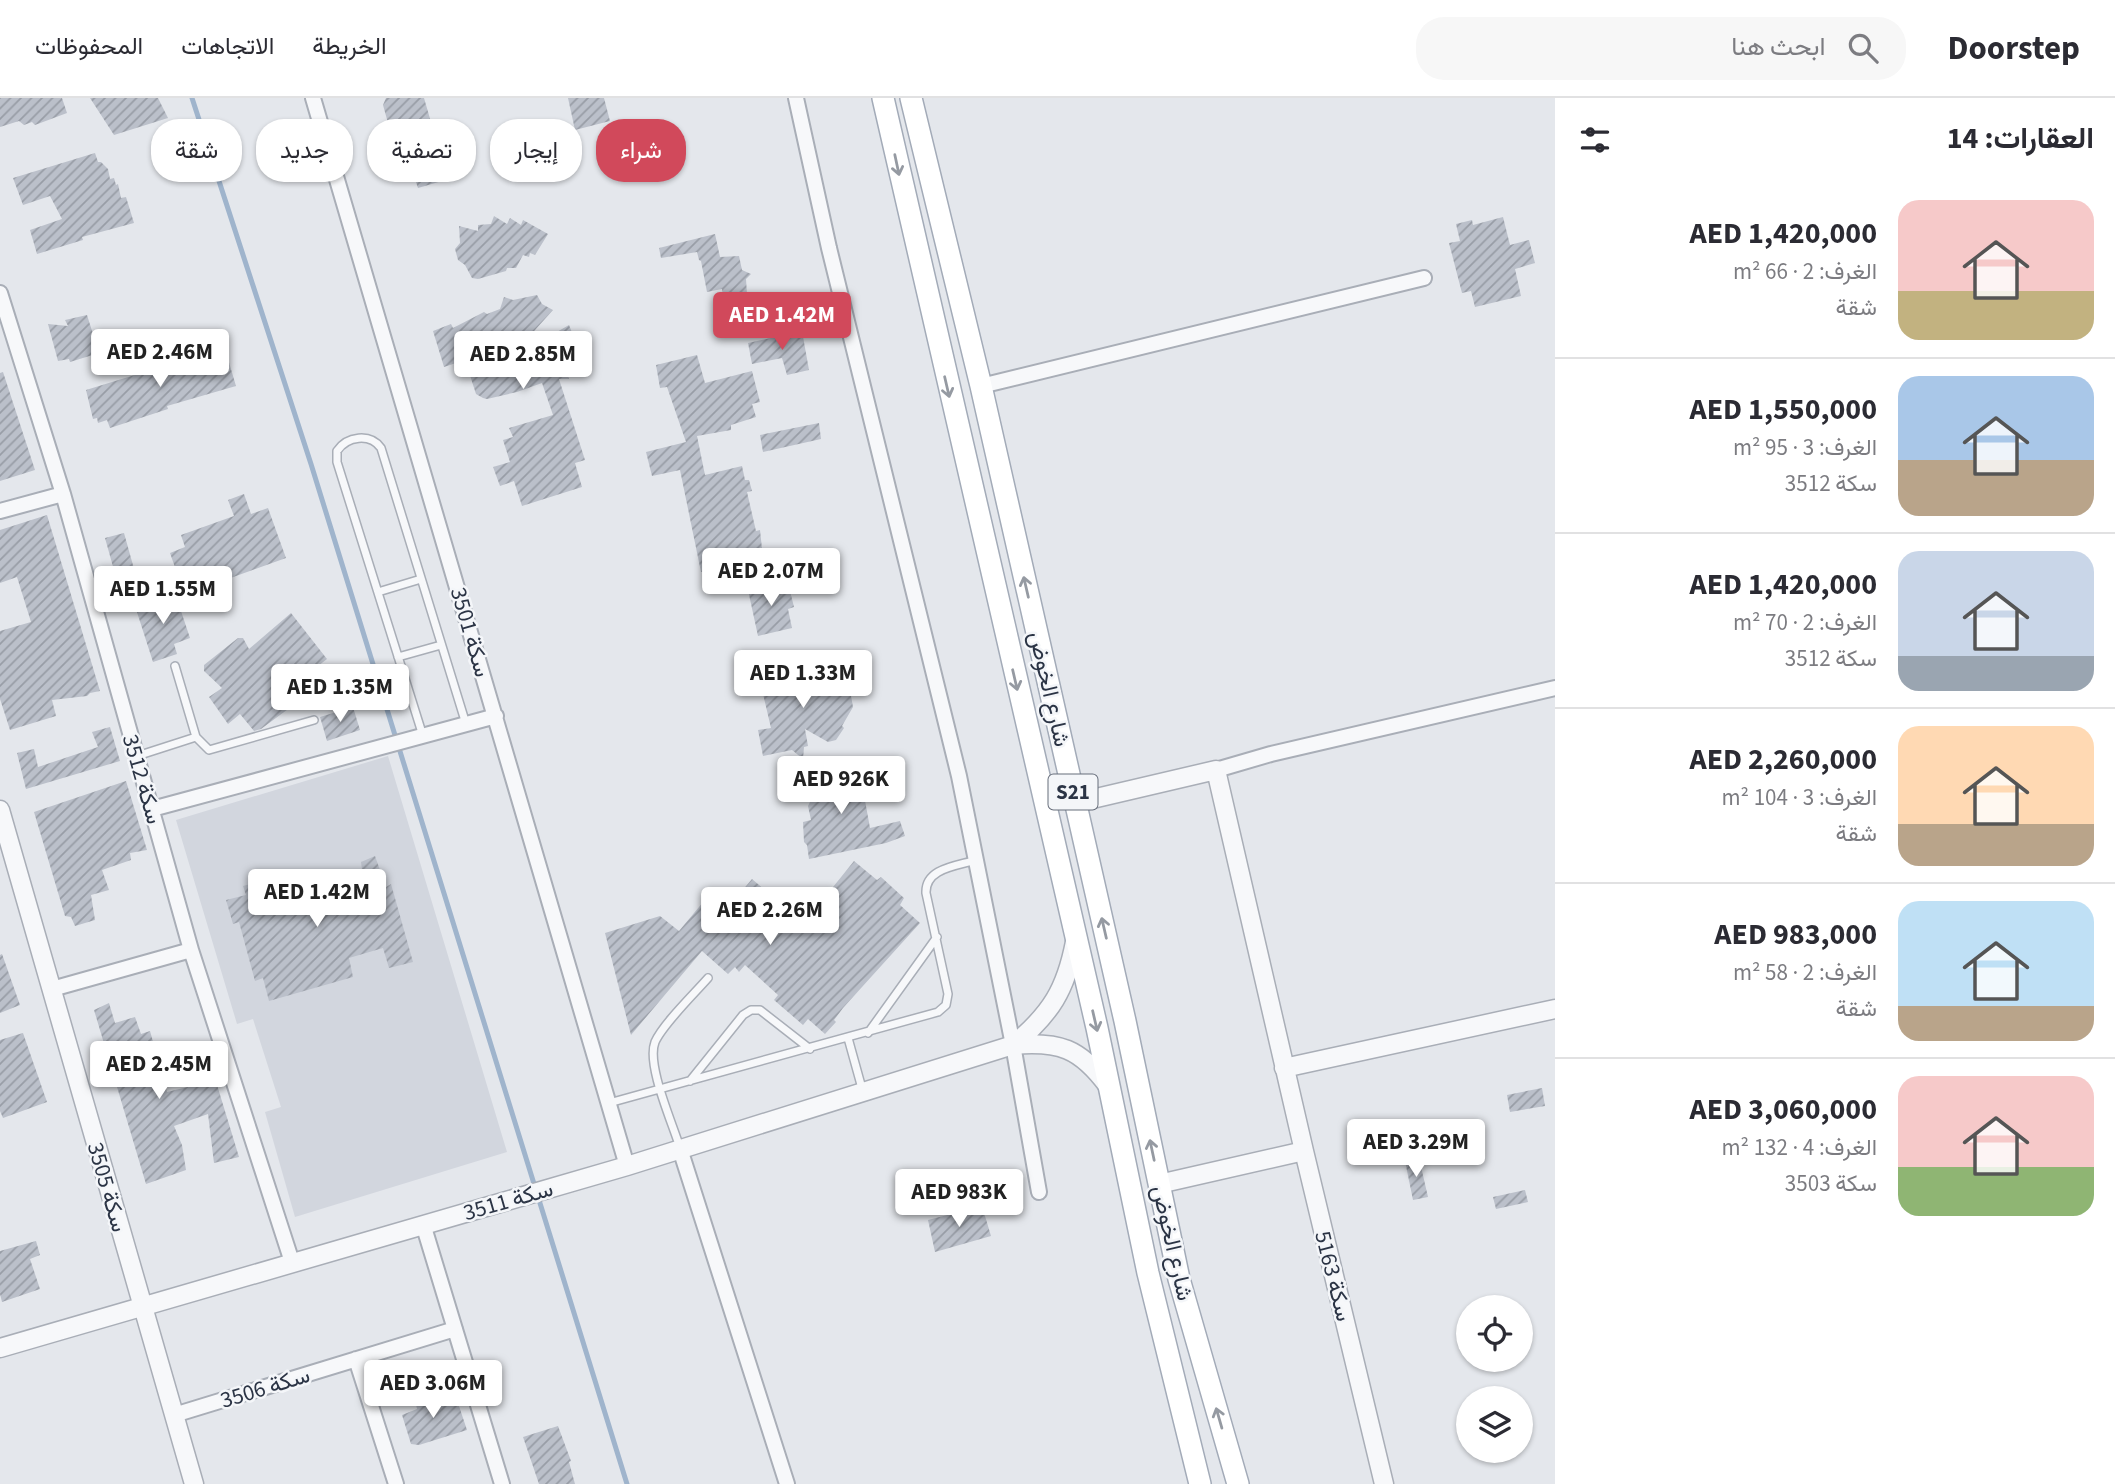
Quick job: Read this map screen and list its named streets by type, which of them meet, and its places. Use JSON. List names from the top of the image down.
{
  "streets": {
    "main road": ["شارع الخوض", "S21"],
    "street": [
      "سكة 3501",
      "سكة 3512",
      "سكة 3505",
      "سكة 3511",
      "سكة 5163",
      "سكة 3506"
    ]
  },
  "crossings": [
    ["سكة 3501", "سكة 3511"],
    ["سكة 3512", "سكة 3511"],
    ["سكة 3505", "سكة 3511"],
    ["سكة 3505", "سكة 3506"]
  ],
  "page": {
    "header": "Doorstep",
    "search": "ابحث هنا",
    "nav": ["الخريطة", "الاتجاهات", "المحفوظات"],
    "heading": "العقارات: 14",
    "chip": [
      "شراء",
      "إيجار",
      "تصفية",
      "جديد",
      "شقة"
    ],
    "list": [
      {
        "name": "AED 1,420,000",
        "note": "الغرف: 2 · 66 m² · شقة"
      },
      {
        "name": "AED 1,550,000",
        "note": "الغرف: 3 · 95 m² · سكة 3512"
      },
      {
        "name": "AED 1,420,000",
        "note": "الغرف: 2 · 70 m² · سكة 3512"
      },
      {
        "name": "AED 2,260,000",
        "note": "الغرف: 3 · 104 m² · شقة"
      },
      {
        "name": "AED 983,000",
        "note": "الغرف: 2 · 58 m² · شقة"
      },
      {
        "name": "AED 3,060,000",
        "note": "الغرف: 4 · 132 m² · سكة 3503"
      }
    ],
    "price": [
      "AED 1.42M",
      "AED 2.46M",
      "AED 2.85M",
      "AED 2.07M",
      "AED 1.55M",
      "AED 1.33M",
      "AED 1.35M",
      "AED 926K",
      "AED 1.42M",
      "AED 2.26M",
      "AED 2.45M",
      "AED 3.29M",
      "AED 983K",
      "AED 3.06M"
    ]
  }
}
